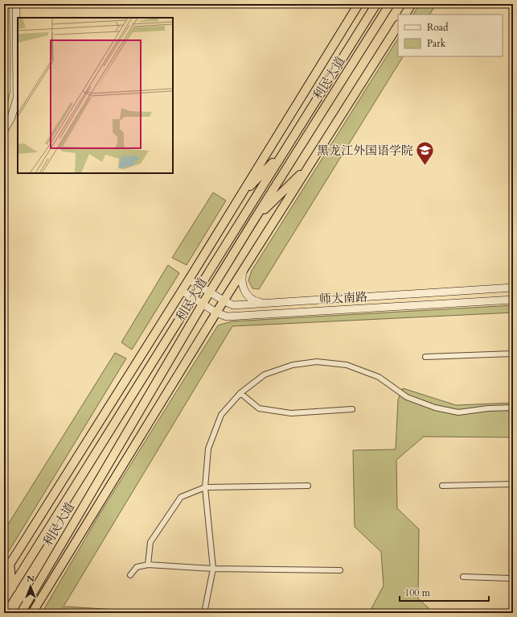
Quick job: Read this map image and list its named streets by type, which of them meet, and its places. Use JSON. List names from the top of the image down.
{
  "streets": {
    "highway": ["利民大道"],
    "main road": ["师大南路"]
  },
  "crossings": [
    ["利民大道", "师大南路"]
  ],
  "places": {
    "school or university": ["黑龙江外国语学院"]
  },
  "legend": ["Road", "Park"],
  "scale_bar": "100 m",
  "north": "top"
}
